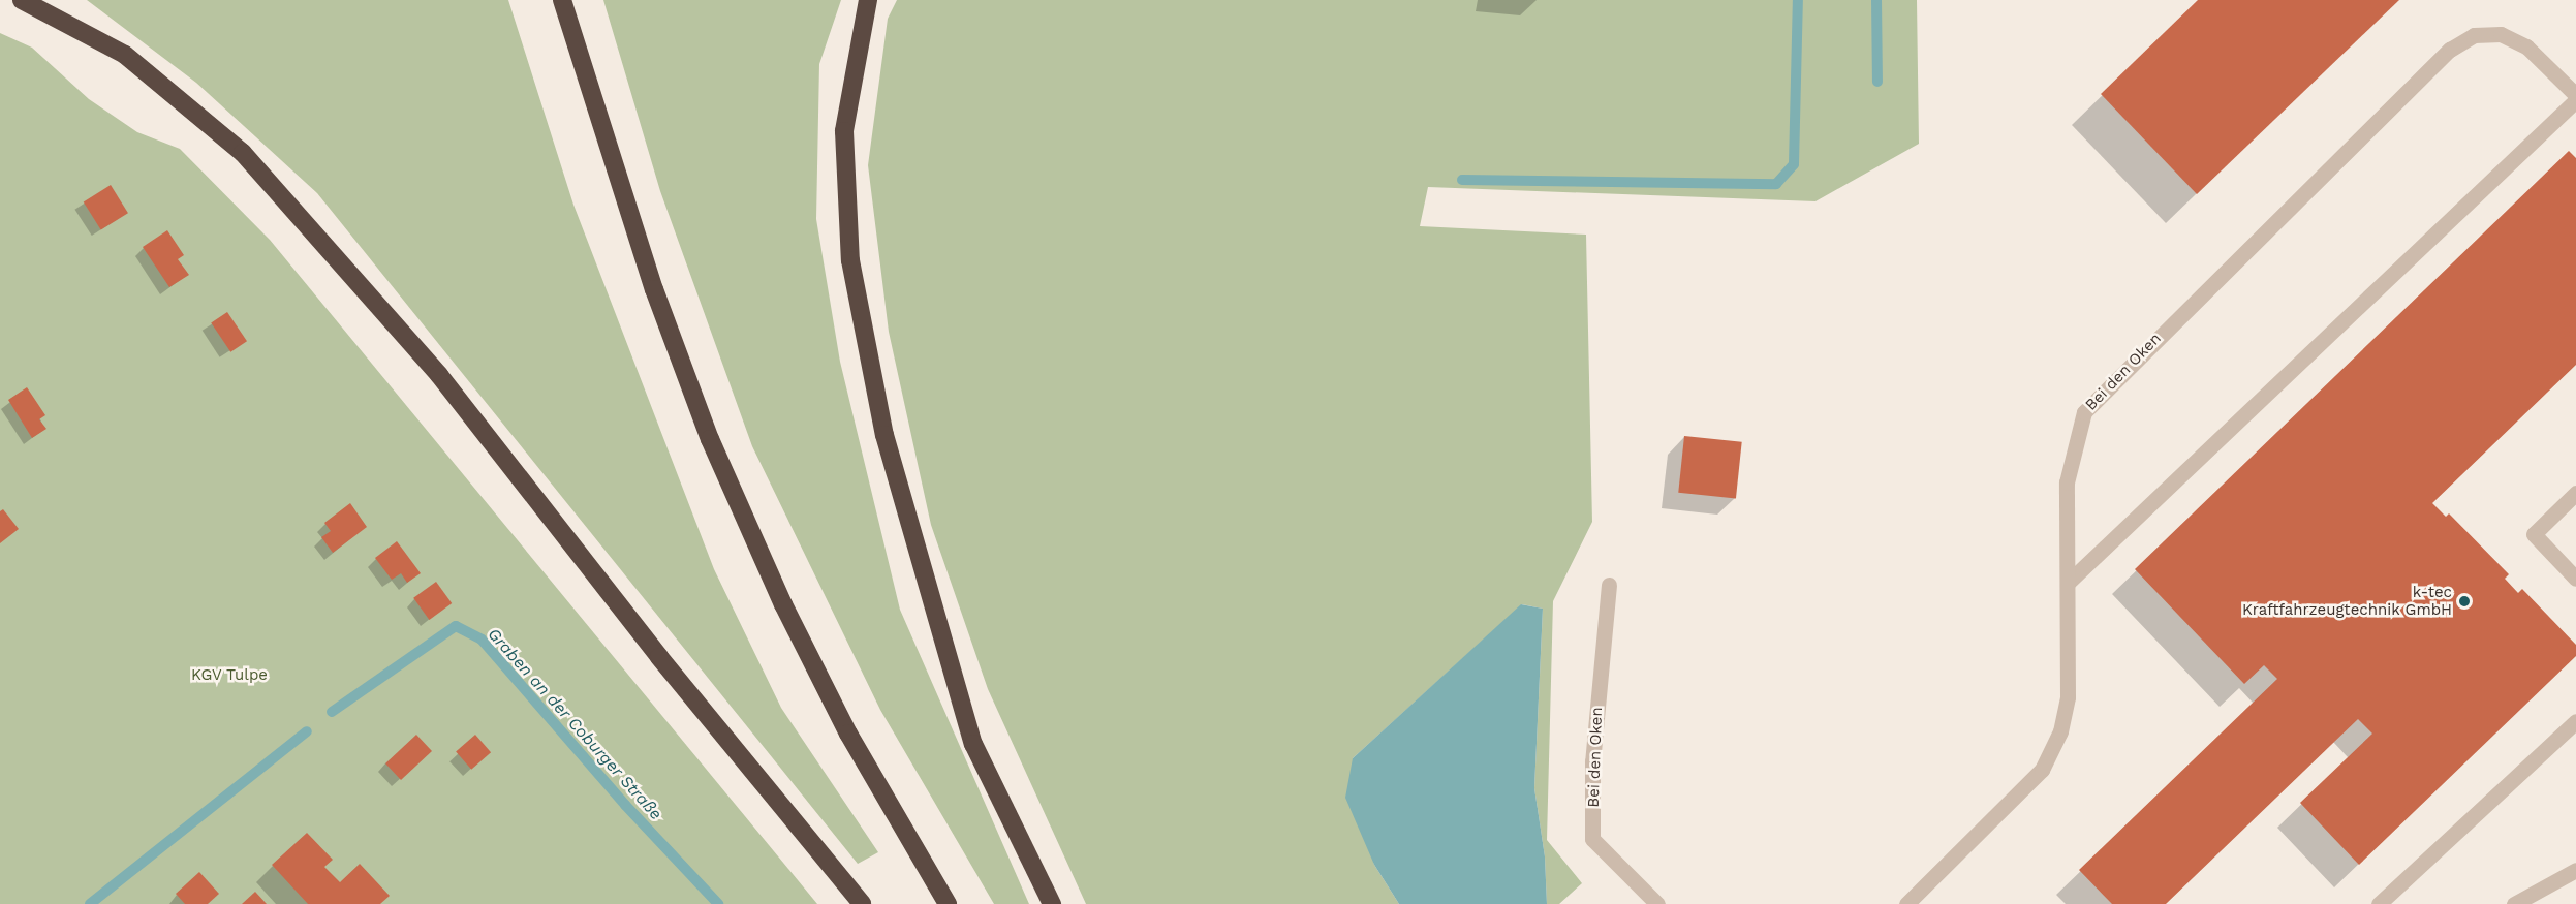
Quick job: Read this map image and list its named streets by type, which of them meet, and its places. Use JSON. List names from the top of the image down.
{
  "streets": {
    "lane": ["Bei den Oken"]
  },
  "water": ["Graben an der Coburger Straße"],
  "parks": ["KGV Tulpe"],
  "places": ["k-tec Kraftfahrzeugtechnik GmbH"]
}
